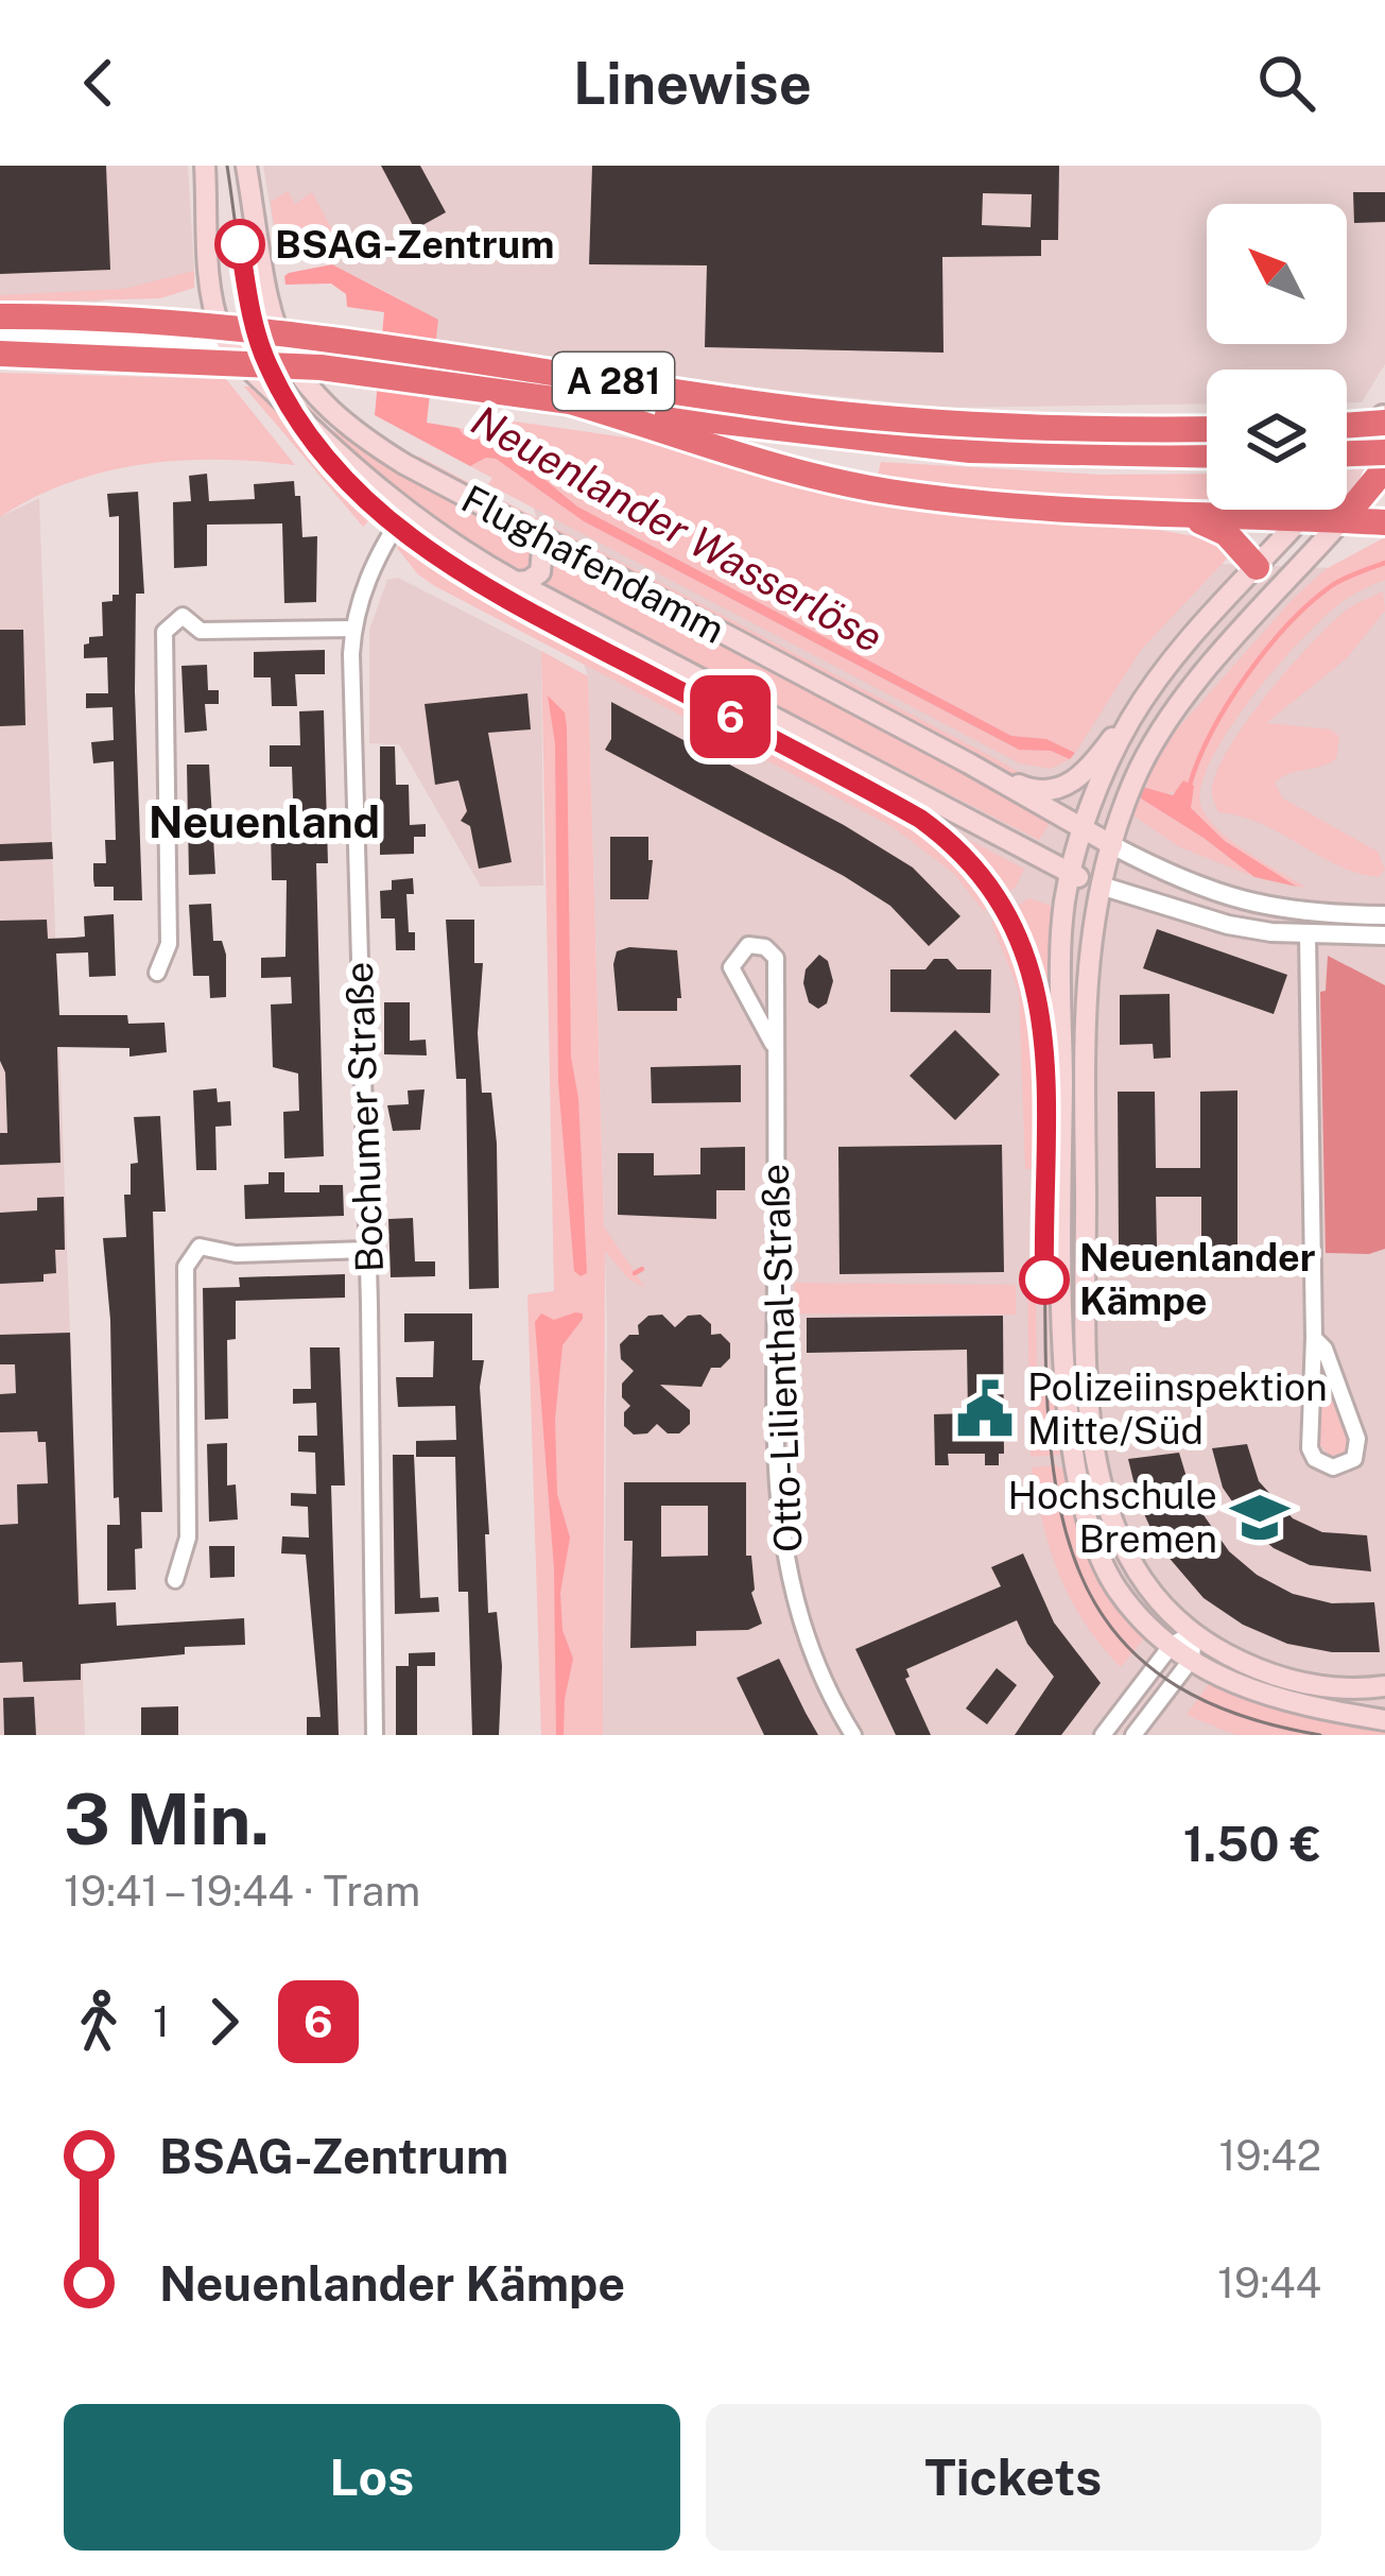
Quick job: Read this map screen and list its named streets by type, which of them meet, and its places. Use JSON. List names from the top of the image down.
{
  "streets": {
    "highway": ["A 281"],
    "main road": ["Flughafendamm"],
    "street": ["Bochumer Straße", "Otto-Lilienthal-Straße"]
  },
  "crossings": [
    ["Flughafendamm", "Bochumer Straße"]
  ],
  "districts": ["Neuenland"],
  "water": ["Neuenlander Wasserlöse"],
  "places": {
    "other": ["BSAG-Zentrum", "Neuenlander Kämpe"],
    "public building": ["Polizeiinspektion Mitte/Süd"],
    "school or university": ["Hochschule Bremen"]
  },
  "lines": ["tram line 6"],
  "north": "top left",
  "page": {
    "header": "Linewise",
    "on_map": "6",
    "heading": ["3 Min.", "19:41 – 19:44 · Tram", "1.50 €"],
    "legs": ["1", "6"],
    "list": [
      {
        "name": "BSAG-Zentrum",
        "value": "19:42"
      },
      {
        "name": "Neuenlander Kämpe",
        "value": "19:44"
      }
    ],
    "buttons": ["Los", "Tickets"]
  }
}
